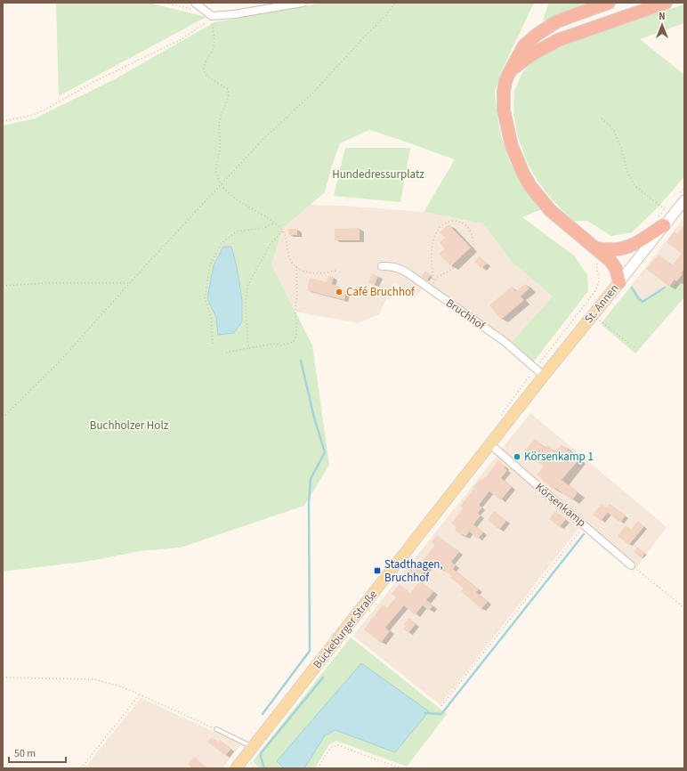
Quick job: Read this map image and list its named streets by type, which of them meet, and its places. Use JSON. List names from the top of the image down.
{
  "streets": {
    "main road": ["St. Annen", "Bückeburger Straße"],
    "street": ["Bruchhof", "Körsenkamp"]
  },
  "crossings": [
    ["St. Annen", "Bruchhof"],
    ["St. Annen", "Bückeburger Straße"],
    ["Körsenkamp", "Bückeburger Straße"]
  ],
  "parks": ["Hundedressurplatz", "Buchholzer Holz"],
  "places": {
    "other": ["Café Bruchhof", "Körsenkamp 1"],
    "transit": ["Stadthagen, Bruchhof"]
  },
  "scale_bar": "50 m",
  "north": "top"
}
